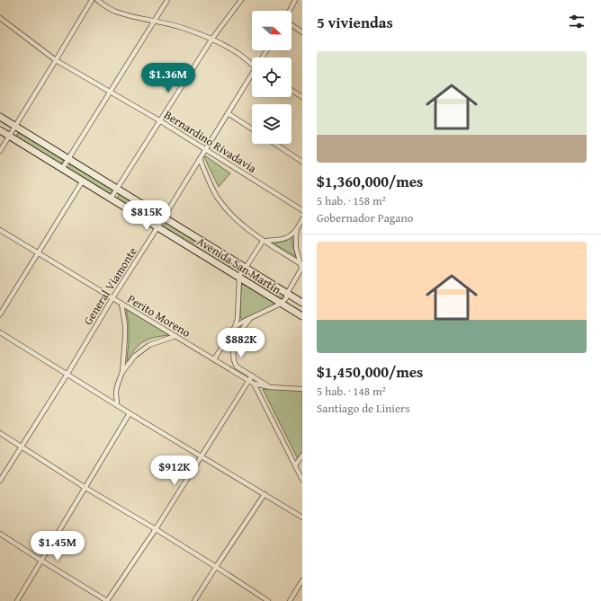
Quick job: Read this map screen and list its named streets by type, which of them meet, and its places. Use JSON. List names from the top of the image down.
{
  "streets": {
    "main road": ["Avenida San Martín"],
    "street": ["Bernardino Rivadavia", "General Viamonte", "Perito Moreno"]
  },
  "crossings": [
    ["Bernardino Rivadavia", "General Viamonte"],
    ["Avenida San Martín", "General Viamonte"],
    ["General Viamonte", "Perito Moreno"]
  ],
  "north": "right",
  "page": {
    "heading": "5 viviendas",
    "list": [
      {
        "name": "$1,360,000/mes",
        "note": "5 hab. · 158 m² · Gobernador Pagano"
      },
      {
        "name": "$1,450,000/mes",
        "note": "5 hab. · 148 m² · Santiago de Liniers"
      }
    ],
    "price": [
      "$1.36M",
      "$815K",
      "$882K",
      "$912K",
      "$1.45M"
    ]
  }
}
